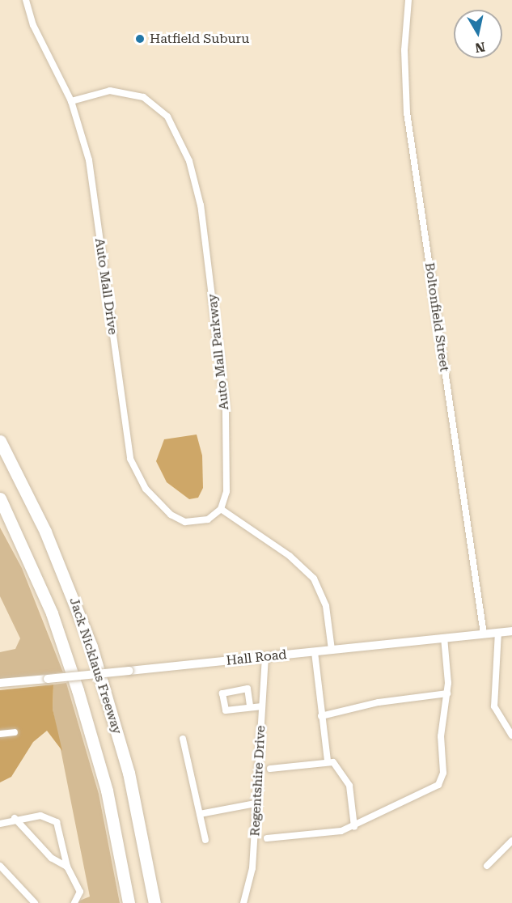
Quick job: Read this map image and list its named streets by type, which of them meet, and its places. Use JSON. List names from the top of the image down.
{
  "streets": {
    "highway": ["Jack Nicklaus Freeway"],
    "main road": ["Hall Road"],
    "street": [
      "Auto Mall Drive",
      "Boltonfield Street",
      "Auto Mall Parkway",
      "Regentshire Drive"
    ]
  },
  "crossings": [
    ["Auto Mall Drive", "Auto Mall Parkway"],
    ["Boltonfield Street", "Hall Road"],
    ["Hall Road", "Regentshire Drive"]
  ],
  "places": ["Hatfield Suburu"],
  "north": "bottom"
}
